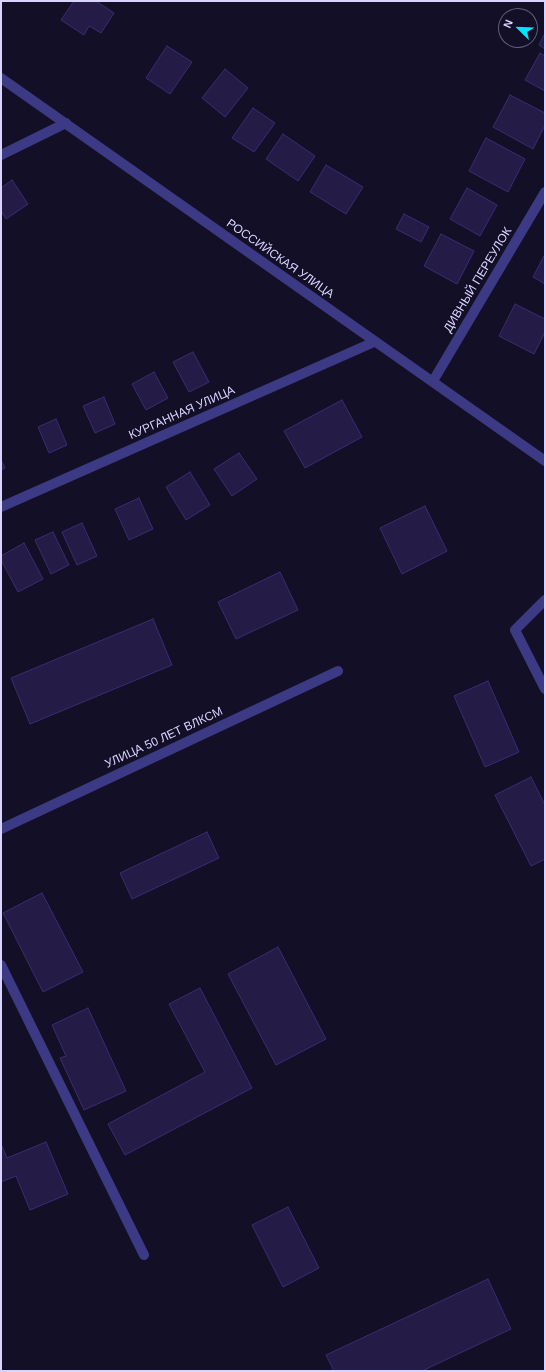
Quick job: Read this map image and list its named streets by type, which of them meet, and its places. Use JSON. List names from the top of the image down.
{
  "streets": {
    "street": [
      "РОССИЙСКАЯ УЛИЦА",
      "ДИВНЫЙ ПЕРЕУЛОК",
      "КУРГАННАЯ УЛИЦА",
      "УЛИЦА 50 ЛЕТ ВЛКСМ"
    ]
  },
  "crossings": [
    ["РОССИЙСКАЯ УЛИЦА", "ДИВНЫЙ ПЕРЕУЛОК"],
    ["РОССИЙСКАЯ УЛИЦА", "КУРГАННАЯ УЛИЦА"]
  ],
  "north": "top left"
}
